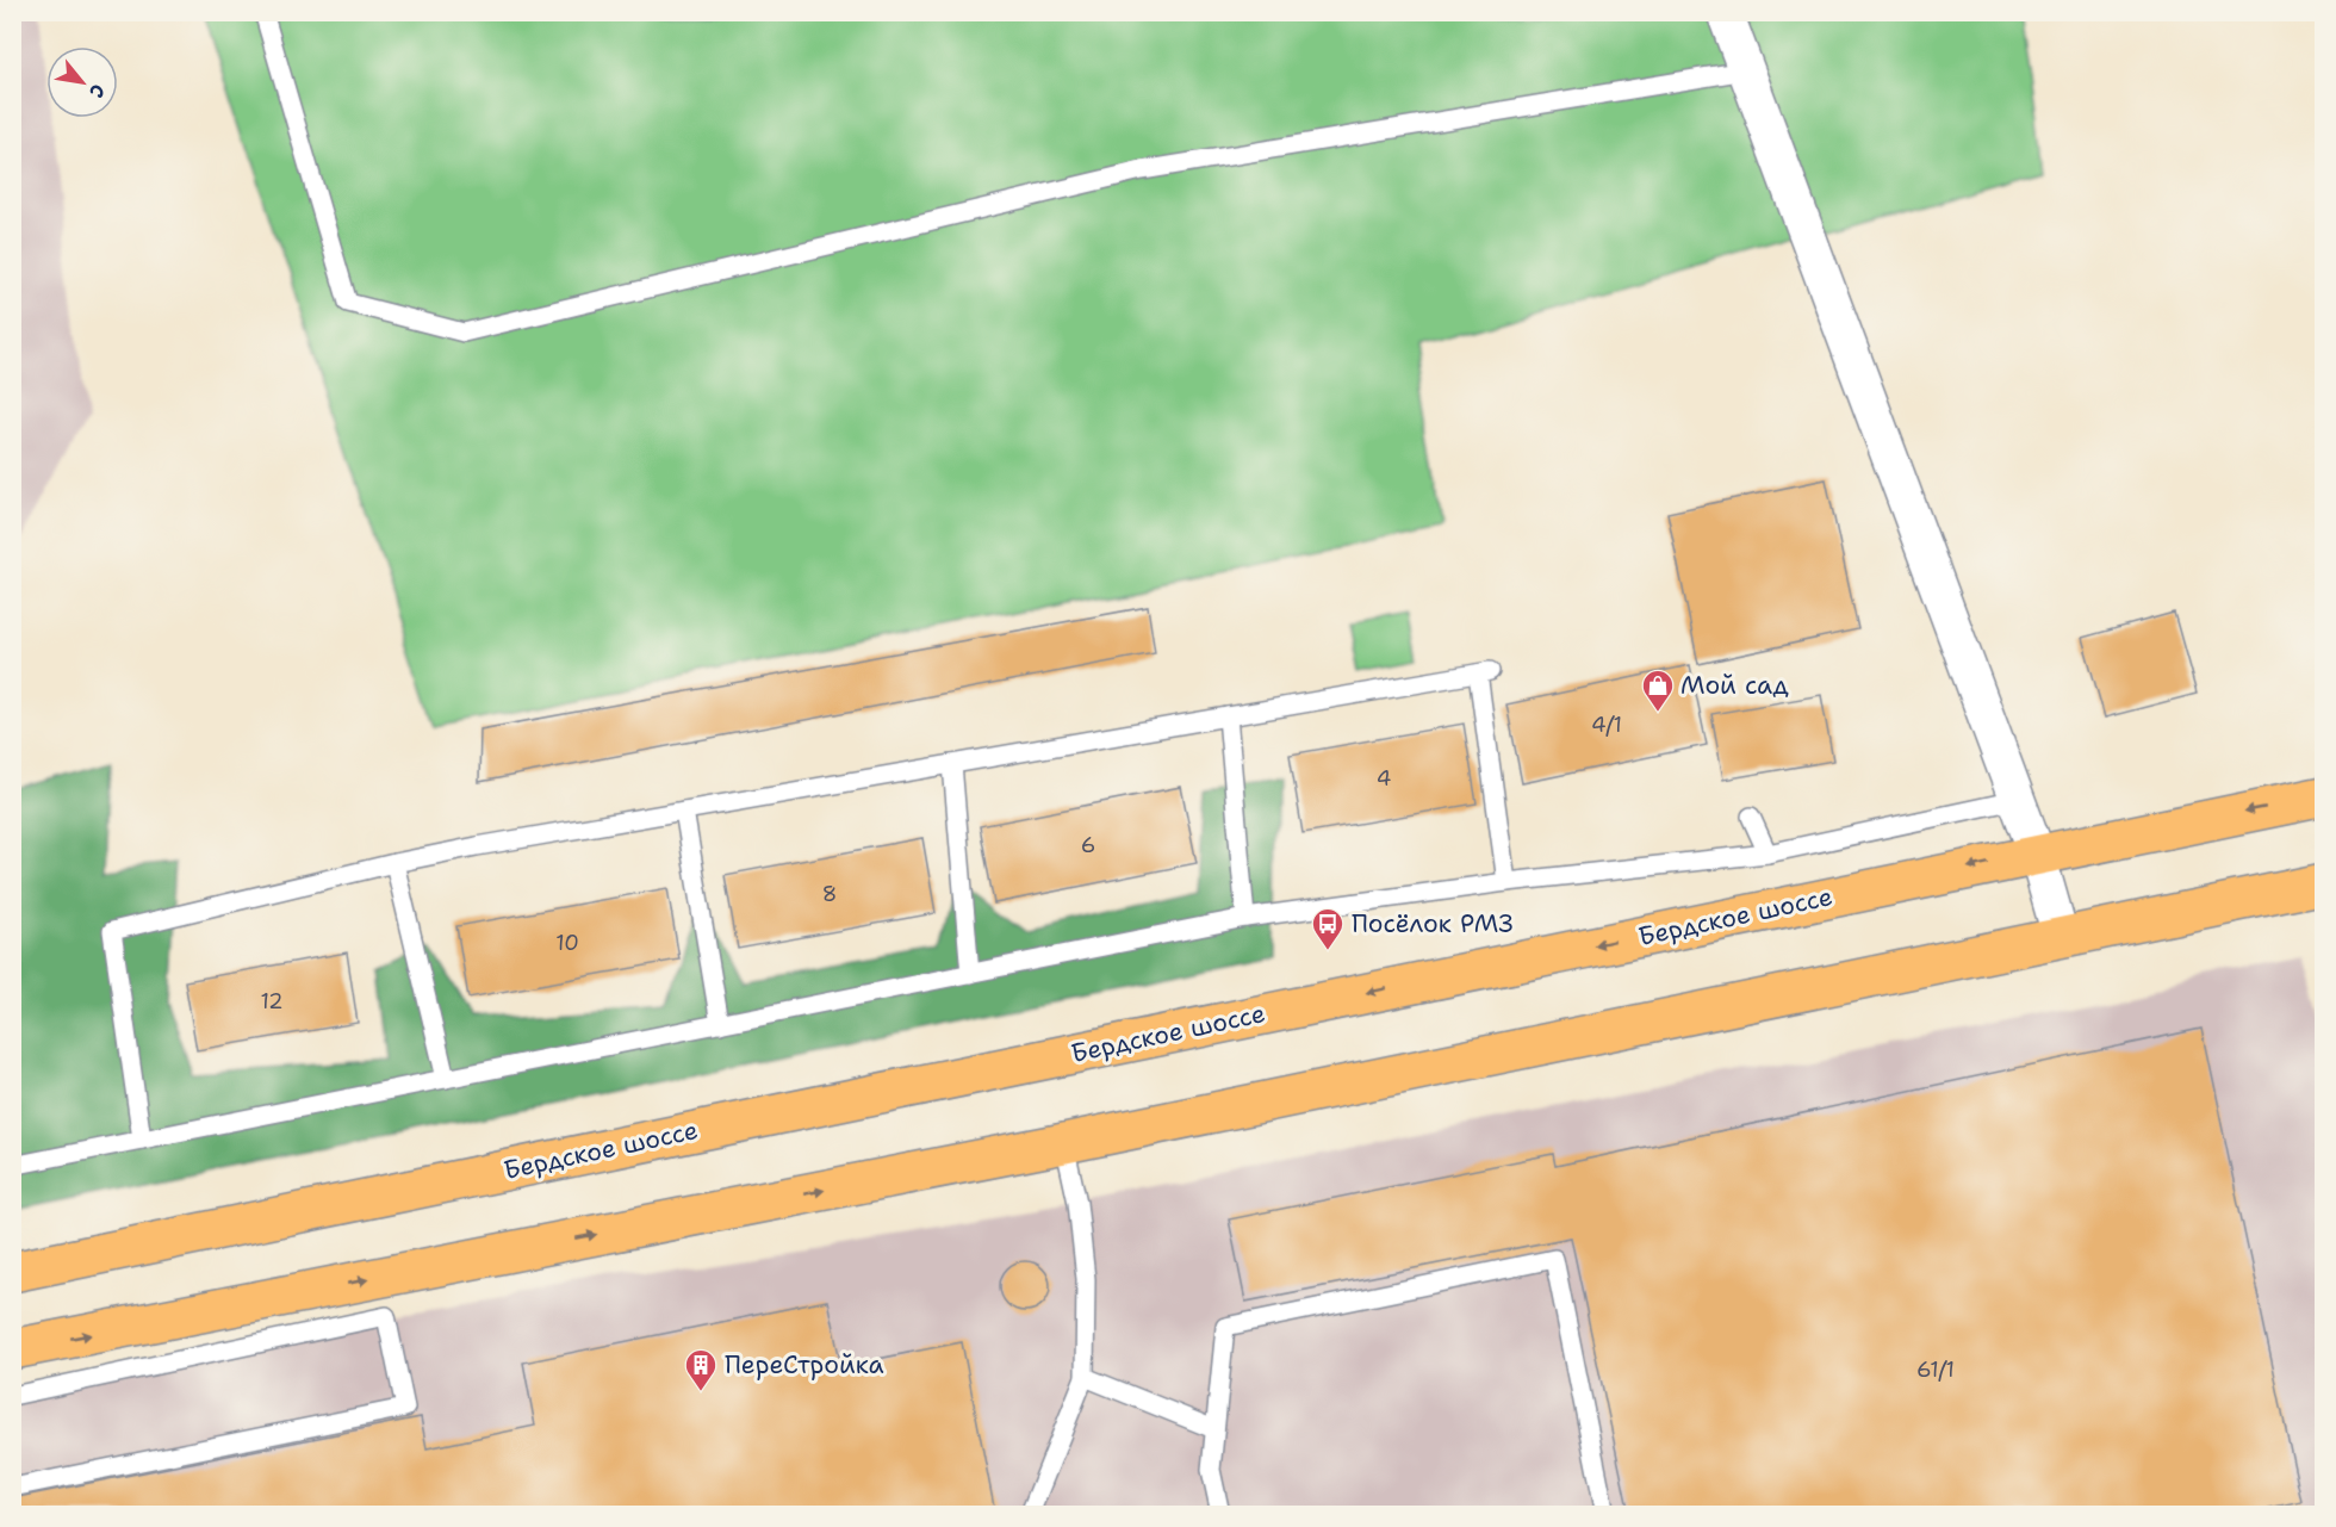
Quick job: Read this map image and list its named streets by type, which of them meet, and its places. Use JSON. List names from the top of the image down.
{
  "streets": {
    "highway": ["Бердское шоссе"]
  },
  "places": {
    "shop": ["Мой сад"],
    "bus stop": ["Посёлок РМЗ"],
    "building": ["ПереСтройка"]
  },
  "house_numbers": [
    "4/1",
    "4",
    "6",
    "8",
    "10",
    "12",
    "61/1"
  ],
  "north": "bottom right"
}
